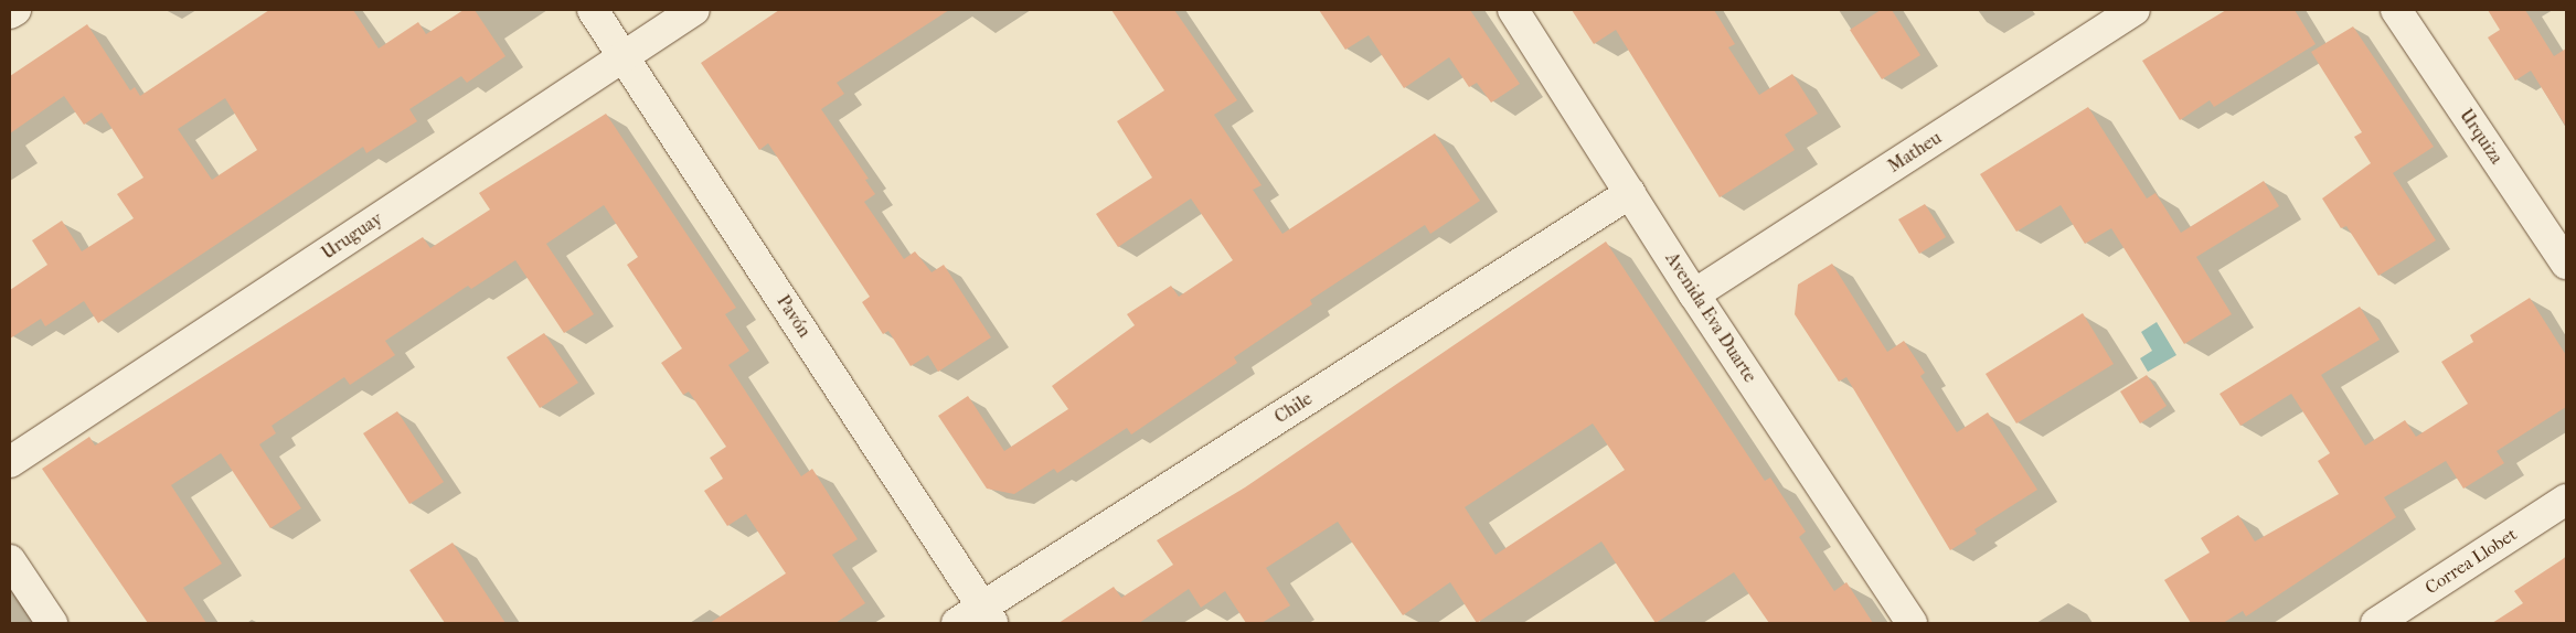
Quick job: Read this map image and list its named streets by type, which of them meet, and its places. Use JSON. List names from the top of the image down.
{
  "streets": {
    "street": [
      "Urquiza",
      "Matheu",
      "Uruguay",
      "Pavón",
      "Avenida Eva Duarte",
      "Chile",
      "Correa Llobet"
    ]
  },
  "crossings": [
    ["Matheu", "Avenida Eva Duarte"],
    ["Uruguay", "Pavón"],
    ["Pavón", "Chile"],
    ["Avenida Eva Duarte", "Chile"]
  ]
}
